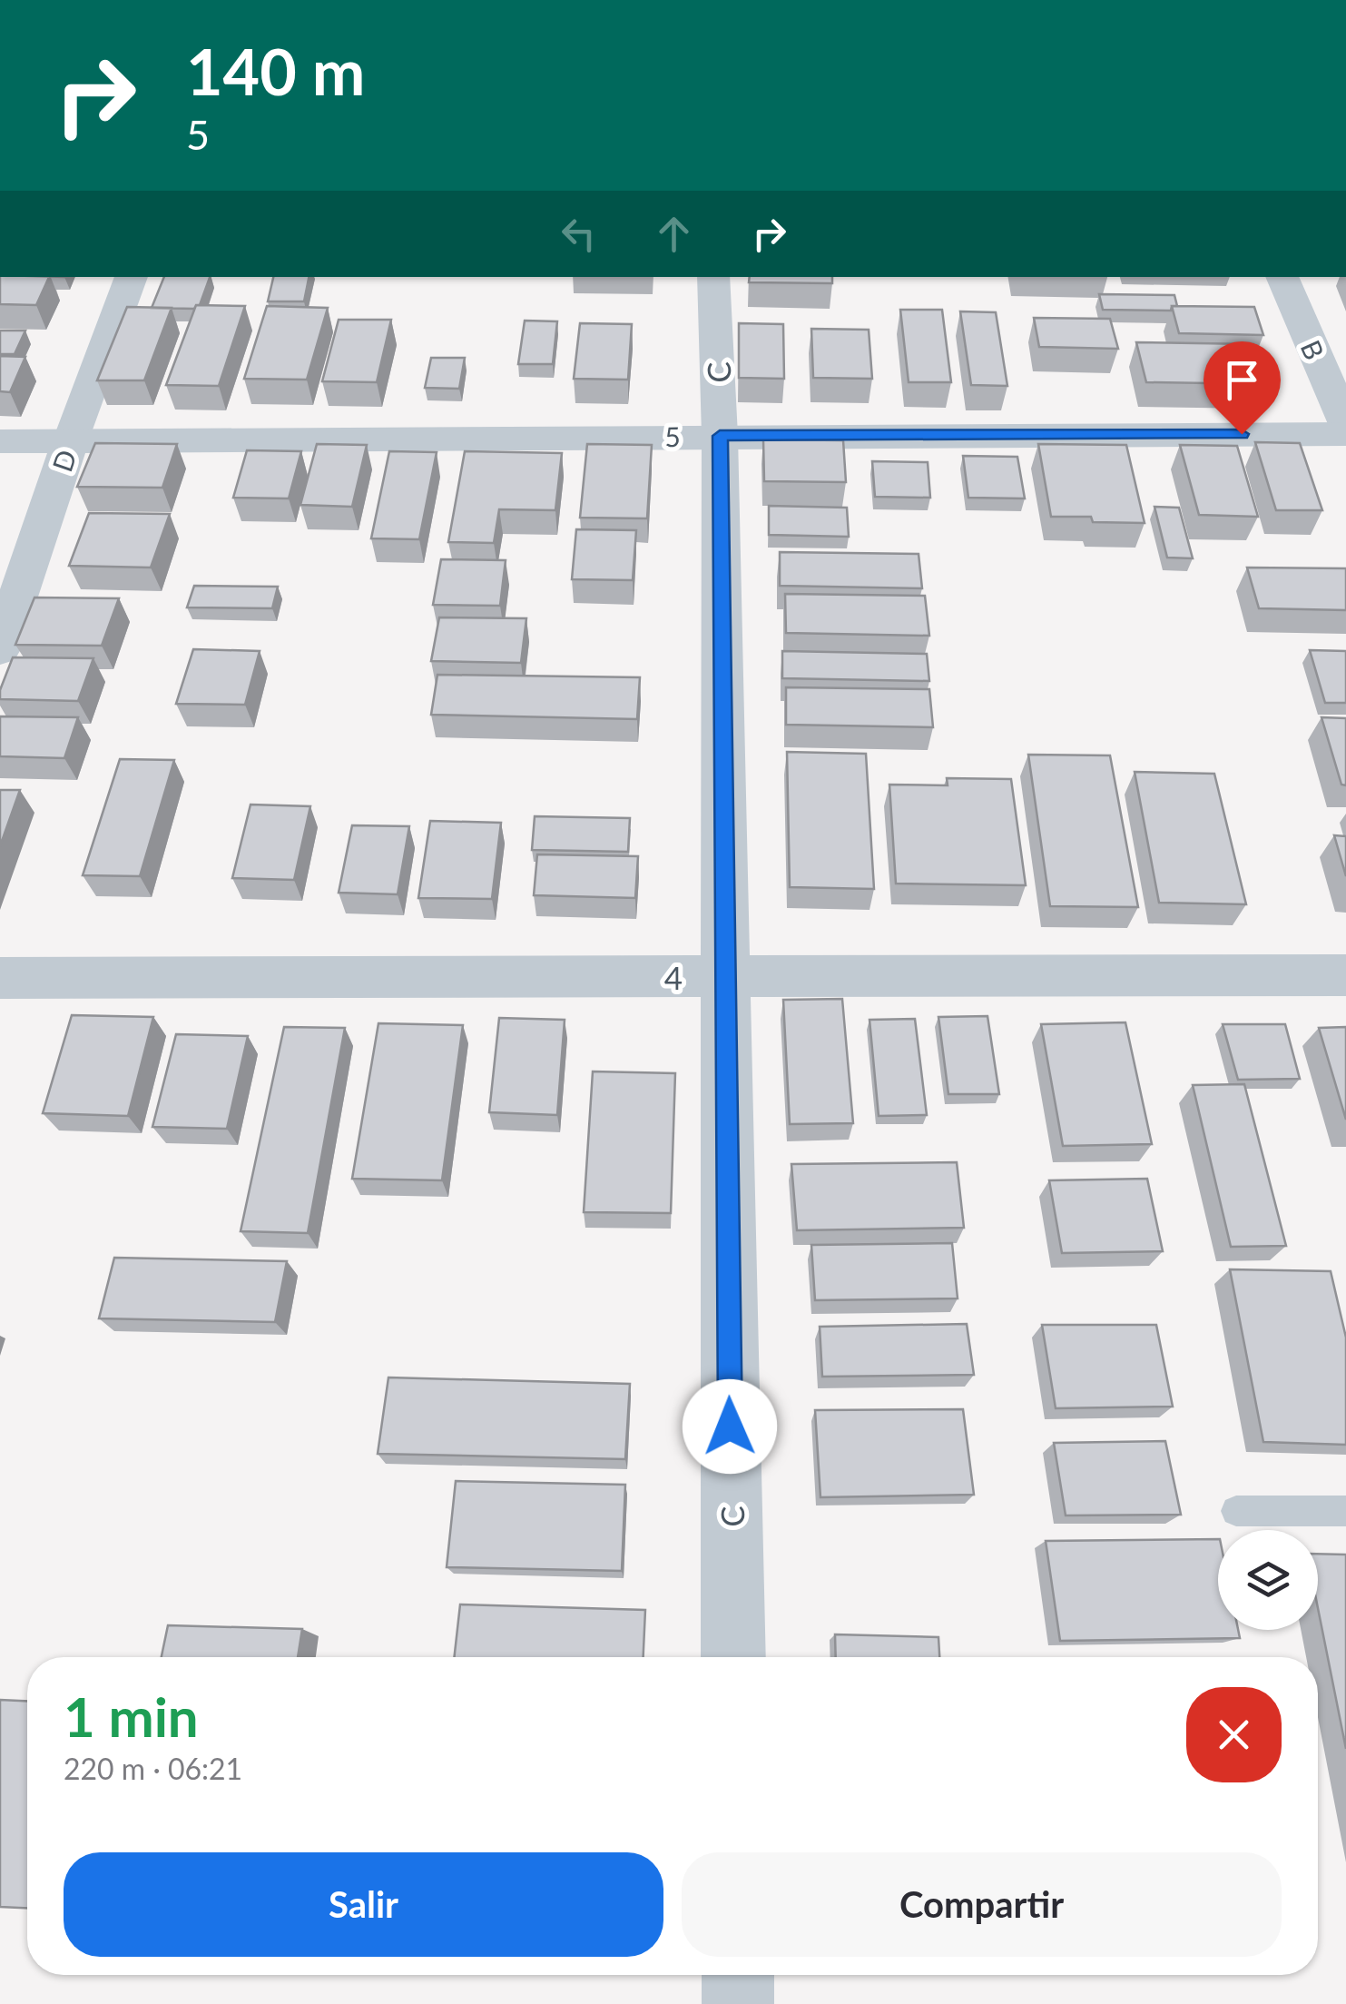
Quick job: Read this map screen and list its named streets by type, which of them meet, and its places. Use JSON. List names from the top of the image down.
{
  "streets": {
    "street": [
      "B",
      "C",
      "5",
      "D",
      "4"
    ]
  },
  "crossings": [
    ["C", "5"],
    ["C", "4"],
    ["5", "D"]
  ],
  "page": {
    "turn": ["140 m", "5"],
    "heading": ["1 min", "220 m · 06:21"],
    "buttons": ["Salir", "Compartir"]
  }
}
